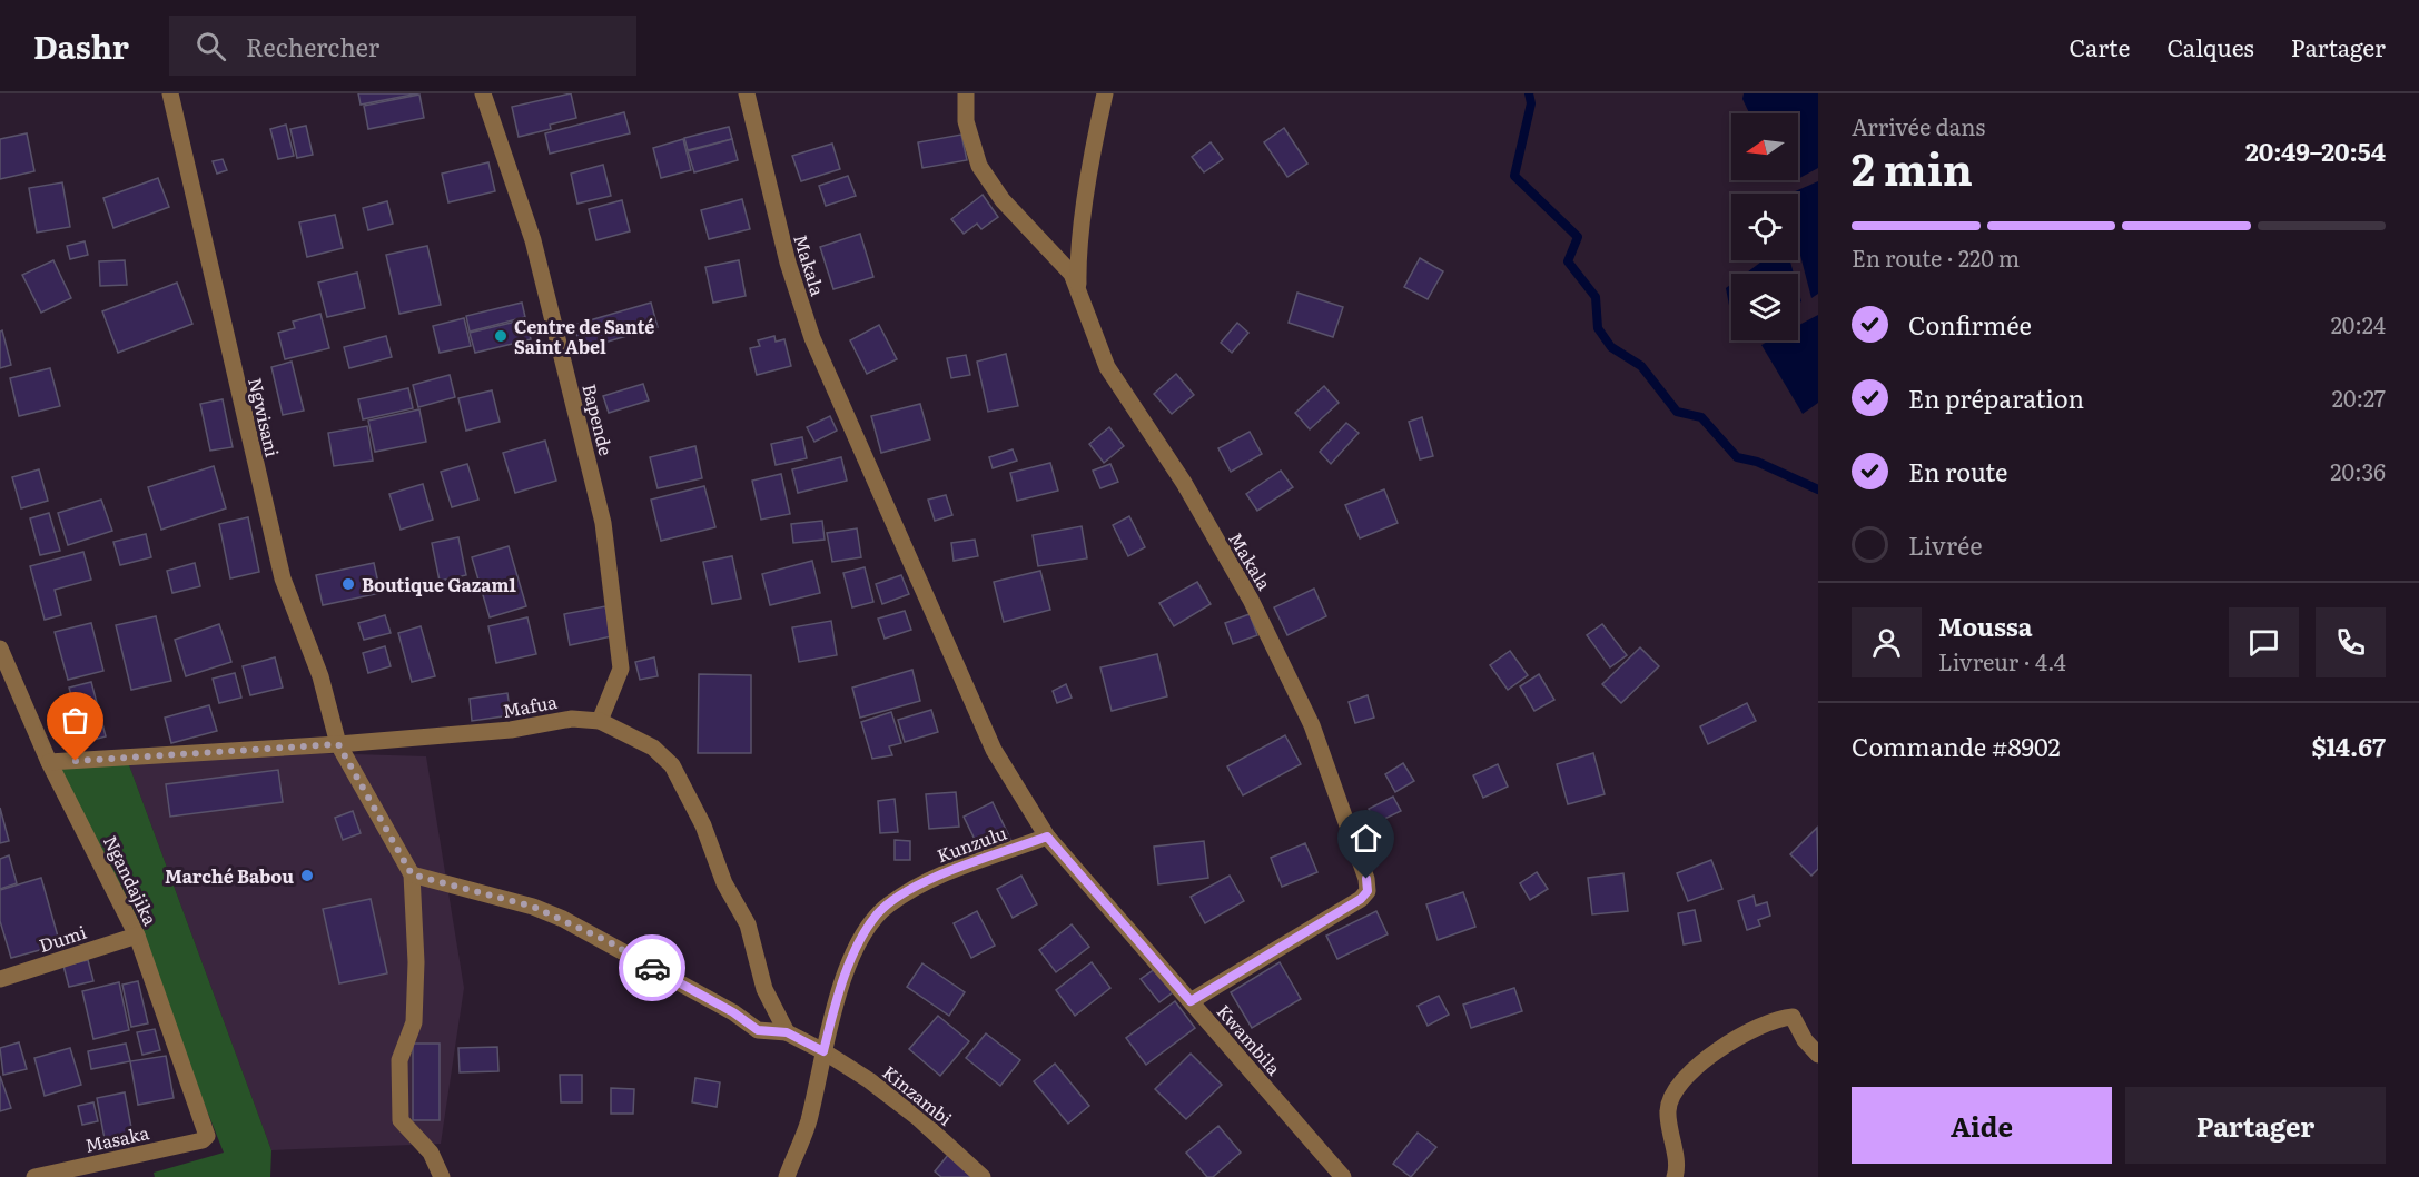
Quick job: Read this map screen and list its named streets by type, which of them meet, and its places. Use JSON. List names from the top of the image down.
{
  "streets": {
    "street": [
      "Makala",
      "Ngwisani",
      "Bapende",
      "Mafua",
      "Kunzulu",
      "Ngandajika",
      "Dumi",
      "Kwambila",
      "Kinzambi",
      "Masaka"
    ]
  },
  "crossings": [
    ["Makala", "Kunzulu"],
    ["Makala", "Kwambila"],
    ["Ngwisani", "Mafua"],
    ["Bapende", "Mafua"],
    ["Mafua", "Ngandajika"],
    ["Kunzulu", "Kwambila"],
    ["Kunzulu", "Kinzambi"],
    ["Ngandajika", "Dumi"],
    ["Ngandajika", "Masaka"]
  ],
  "places": ["Centre de Santé Saint Abel", "Boutique Gazam1", "Marché Babou"],
  "north": "left",
  "page": {
    "header": "Dashr",
    "search": "Rechercher",
    "nav": ["Carte", "Calques", "Partager"],
    "heading": ["2 min", "Arrivée dans", "20:49–20:54"],
    "panel": [
      "Moussa",
      "Livreur · 4.4",
      "Commande #8902",
      "$14.67"
    ],
    "bar": "En route · 220 m",
    "list": [
      ["Confirmée", "20:24"],
      ["En préparation", "20:27"],
      ["En route", "20:36"],
      "Livrée"
    ],
    "buttons": ["Aide", "Partager"]
  }
}
